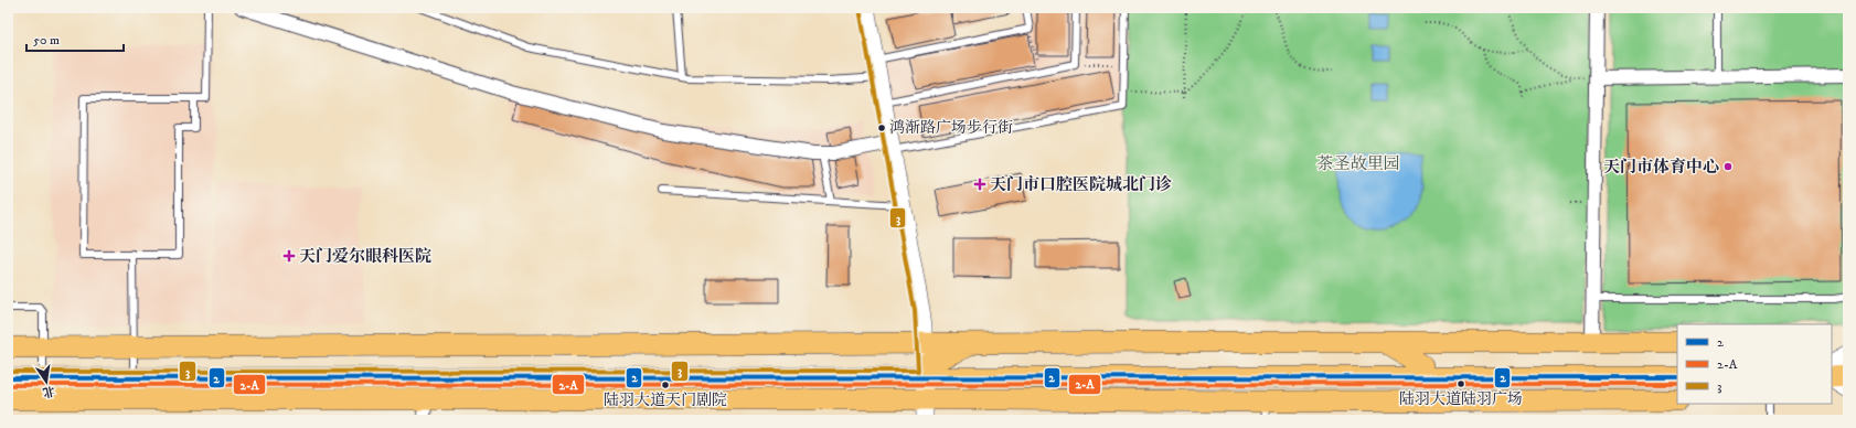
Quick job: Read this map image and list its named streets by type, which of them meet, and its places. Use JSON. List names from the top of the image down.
{
  "parks": ["茶圣故里园"],
  "places": {
    "other": [
      "鸿渐路广场步行街",
      "天门市体育中心",
      "陆羽大道陆羽广场",
      "陆羽大道天门剧院"
    ],
    "health": ["天门市口腔医院城北门诊", "天门爱尔眼科医院"]
  },
  "lines": ["transit line 3", "transit line 2", "transit line 2-A"],
  "legend": ["2", "2-A", "3"],
  "scale_bar": "50 m",
  "north": "bottom"
}
